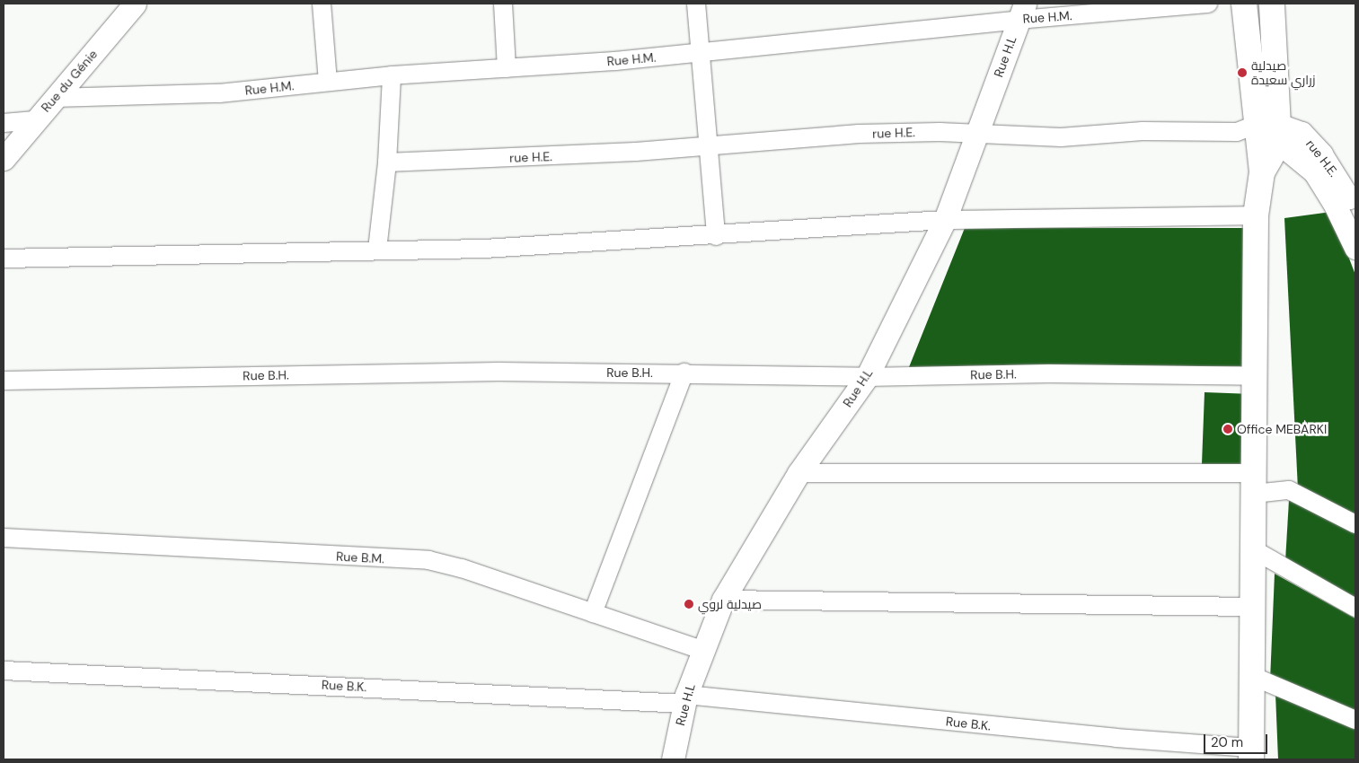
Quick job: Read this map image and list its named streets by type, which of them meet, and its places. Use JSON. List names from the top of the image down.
{
  "streets": {
    "street": [
      "Rue H.M.",
      "Rue H.L",
      "Rue du Génie",
      "rue H.E.",
      "Rue B.H.",
      "Rue B.M.",
      "Rue B.K."
    ]
  },
  "crossings": [
    ["Rue H.M.", "Rue H.L"],
    ["Rue H.M.", "Rue du Génie"],
    ["Rue H.L", "rue H.E."],
    ["Rue H.L", "Rue B.H."],
    ["Rue H.L", "Rue B.M."],
    ["Rue H.L", "Rue B.K."]
  ],
  "places": ["صيدلية زراري سعيدة", "Office MEBARKI", "صيدلية لروي"],
  "scale_bar": "20 m"
}
